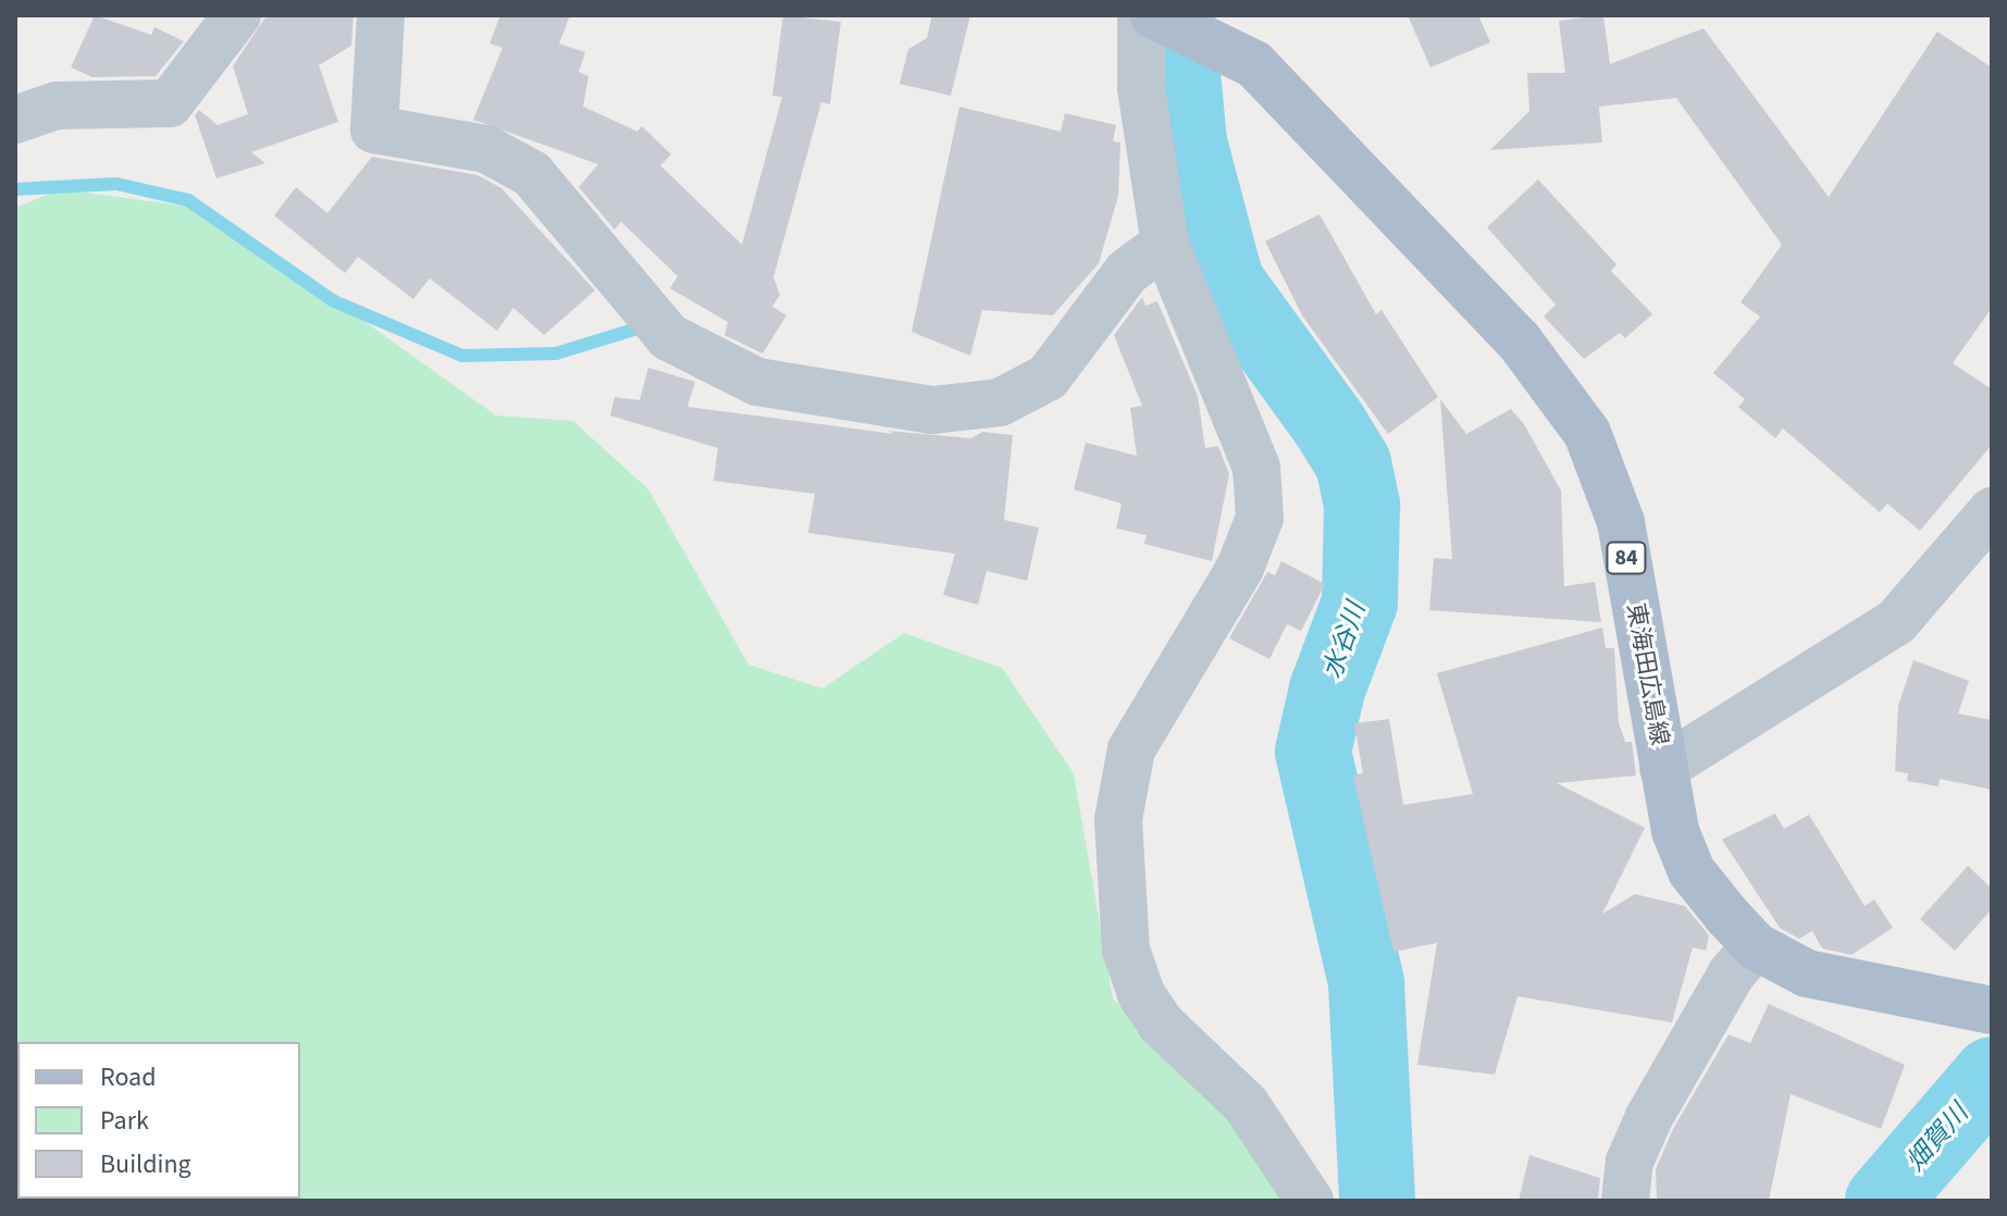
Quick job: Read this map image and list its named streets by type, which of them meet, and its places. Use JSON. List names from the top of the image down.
{
  "streets": {
    "main road": ["84", "東海田広島線"]
  },
  "water": ["水谷川", "畑賀川"],
  "legend": ["Road", "Park", "Building"]
}
